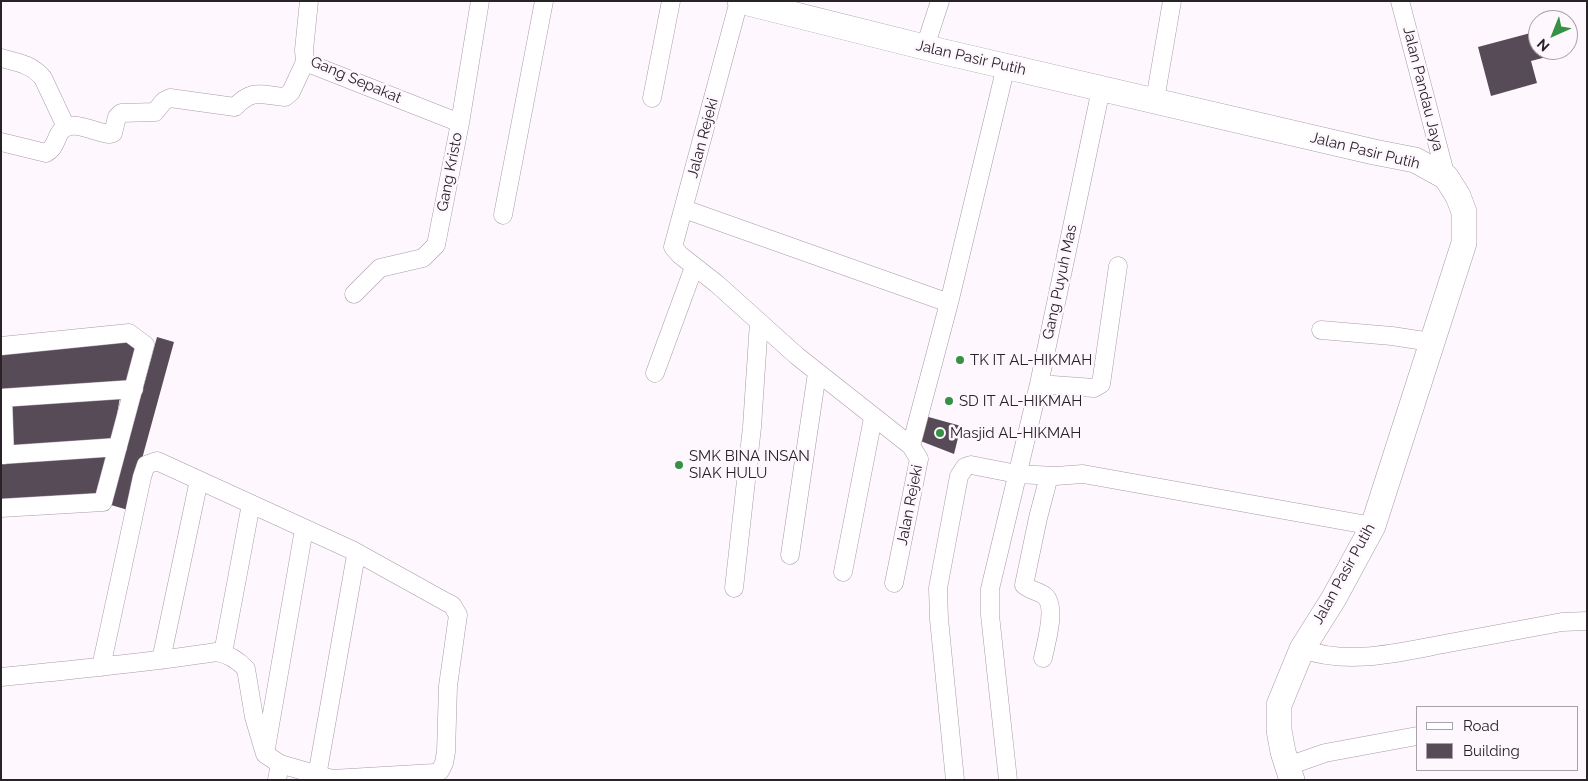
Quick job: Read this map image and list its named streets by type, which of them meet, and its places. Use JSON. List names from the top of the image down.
{
  "streets": {
    "highway": ["Jalan Pasir Putih"],
    "street": [
      "Gang Sepakat",
      "Jalan Pandau Jaya",
      "Jalan Rejeki",
      "Gang Kristo",
      "Gang Puyuh Mas"
    ]
  },
  "crossings": [
    ["Jalan Pasir Putih", "Jalan Pandau Jaya"],
    ["Jalan Pasir Putih", "Jalan Rejeki"],
    ["Jalan Pasir Putih", "Gang Puyuh Mas"],
    ["Gang Sepakat", "Gang Kristo"]
  ],
  "places": [
    "TK IT AL-HIKMAH",
    "SD IT AL-HIKMAH",
    "Masjid AL-HIKMAH",
    "SMK BINA INSAN SIAK HULU"
  ],
  "legend": ["Road", "Building"],
  "north": "bottom left"
}
